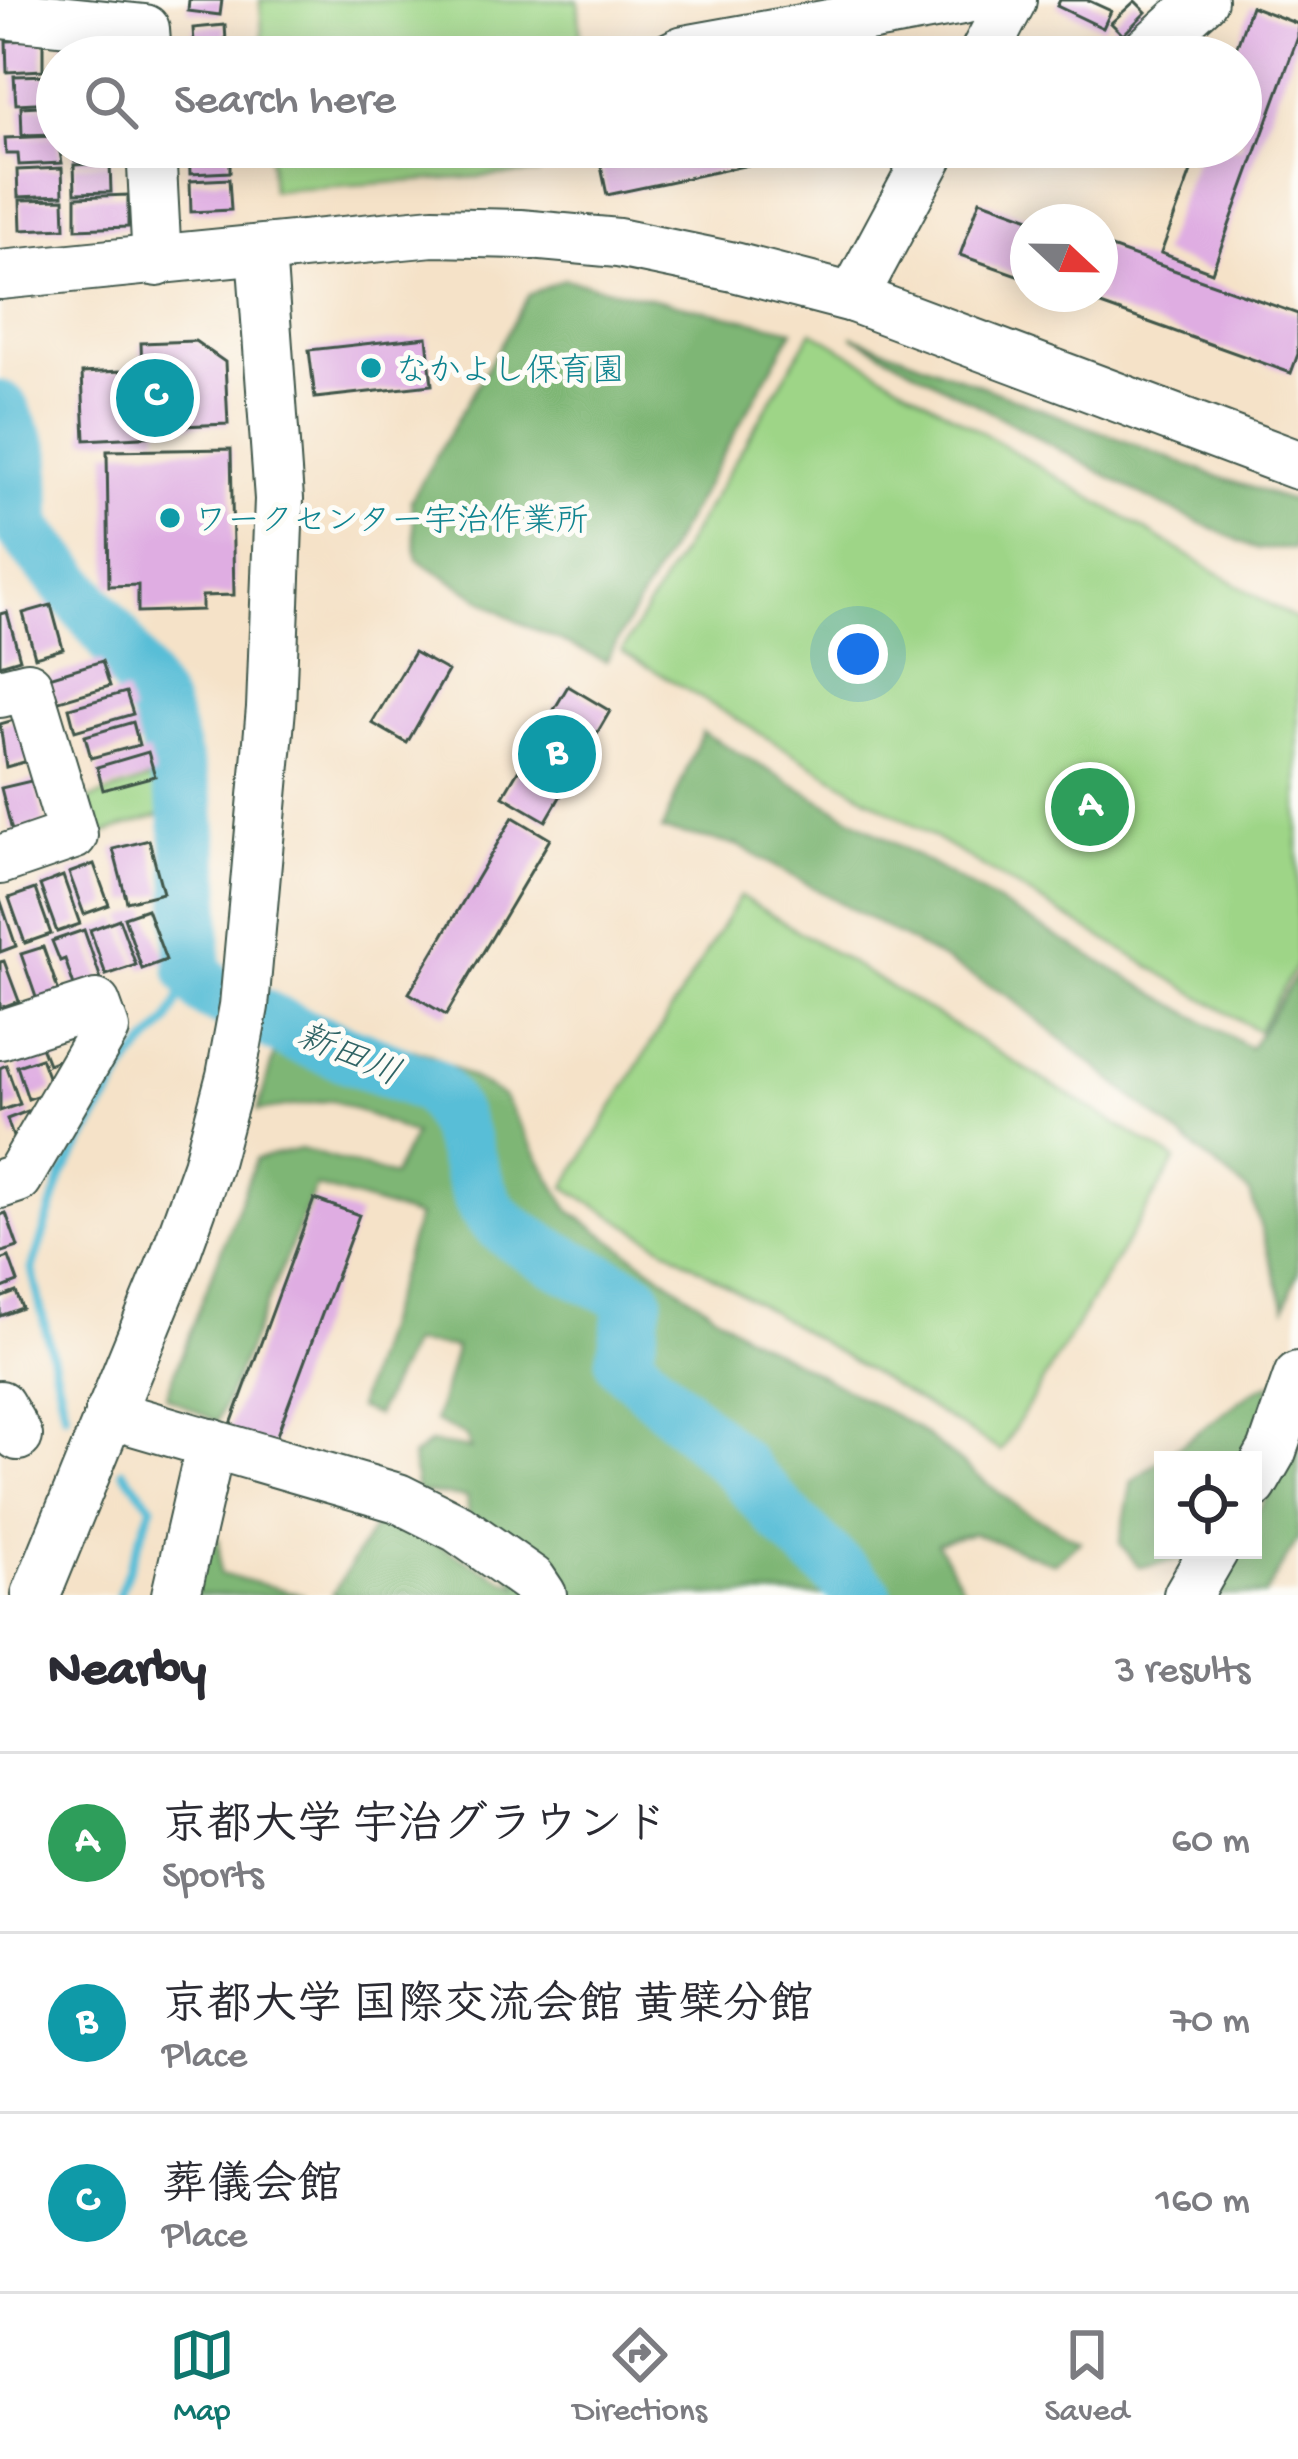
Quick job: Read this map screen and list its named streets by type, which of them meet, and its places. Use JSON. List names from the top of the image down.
{
  "water": ["新田川"],
  "places": ["なかよし保育園", "ワークセンター宇治作業所"],
  "north": "right",
  "page": {
    "search": "Search here",
    "pins": ["C", "B", "A"],
    "heading": ["Nearby", "3 results"],
    "list": [
      {
        "mark": "A",
        "name": "京都大学 宇治グラウンド",
        "note": "Sports",
        "value": "60 m"
      },
      {
        "mark": "B",
        "name": "京都大学 国際交流会館 黄檗分館",
        "note": "Place",
        "value": "70 m"
      },
      {
        "mark": "C",
        "name": "葬儀会館",
        "note": "Place",
        "value": "160 m"
      }
    ],
    "nav": ["Map", "Directions", "Saved"]
  }
}
